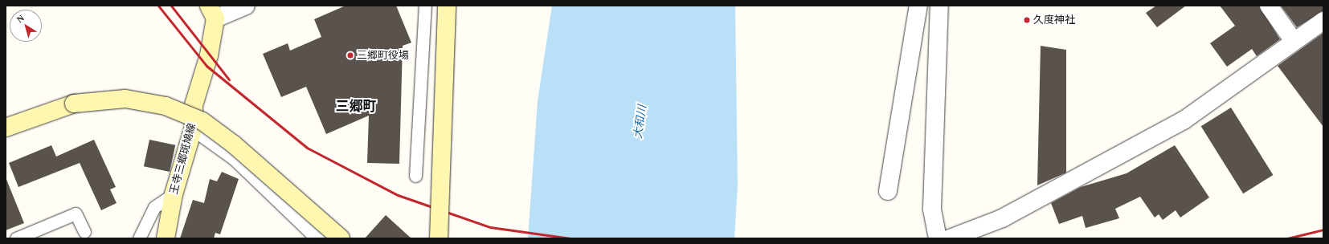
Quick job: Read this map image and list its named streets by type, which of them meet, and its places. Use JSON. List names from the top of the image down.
{
  "streets": {
    "street": ["王寺三郷斑鳩線"]
  },
  "districts": ["三郷町"],
  "water": ["大和川"],
  "places": ["久度神社", "三郷町役場"],
  "north": "top left"
}
